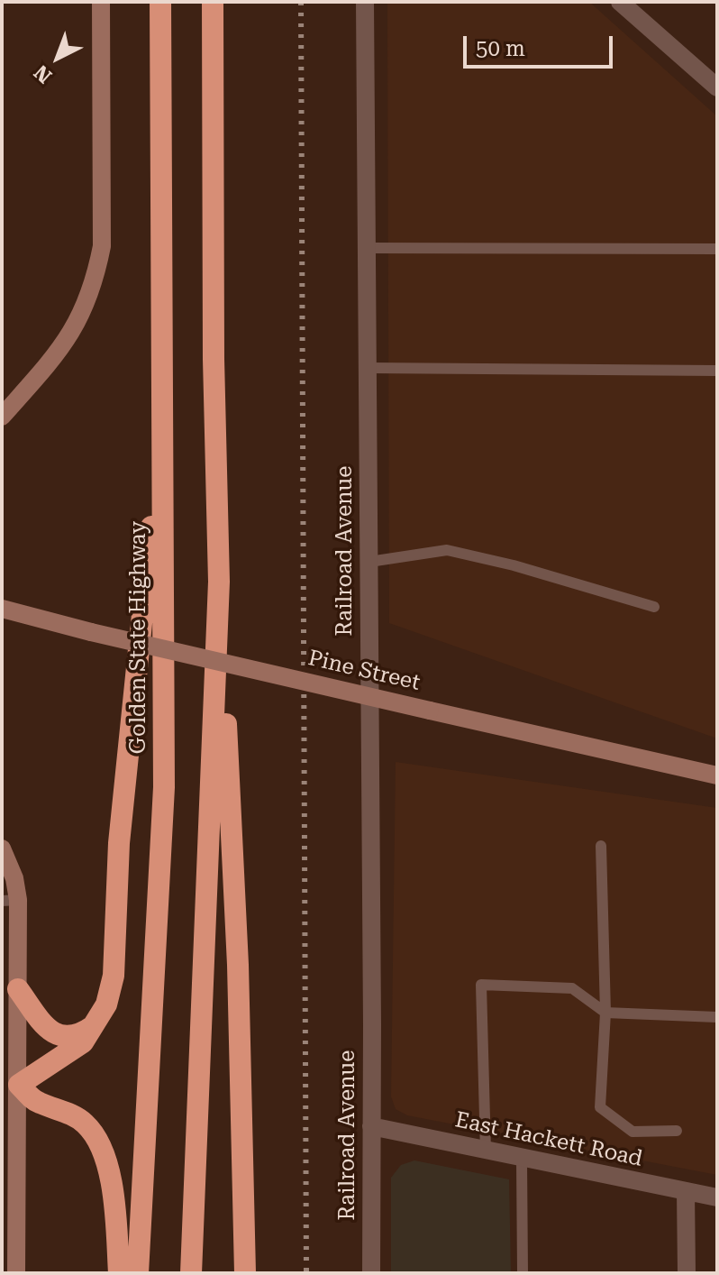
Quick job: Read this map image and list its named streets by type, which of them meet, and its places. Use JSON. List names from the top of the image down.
{
  "streets": {
    "highway": ["Golden State Highway"],
    "street": ["Railroad Avenue", "Pine Street", "East Hackett Road"]
  },
  "crossings": [
    ["Railroad Avenue", "East Hackett Road"]
  ],
  "scale_bar": "50 m",
  "north": "bottom left"
}
